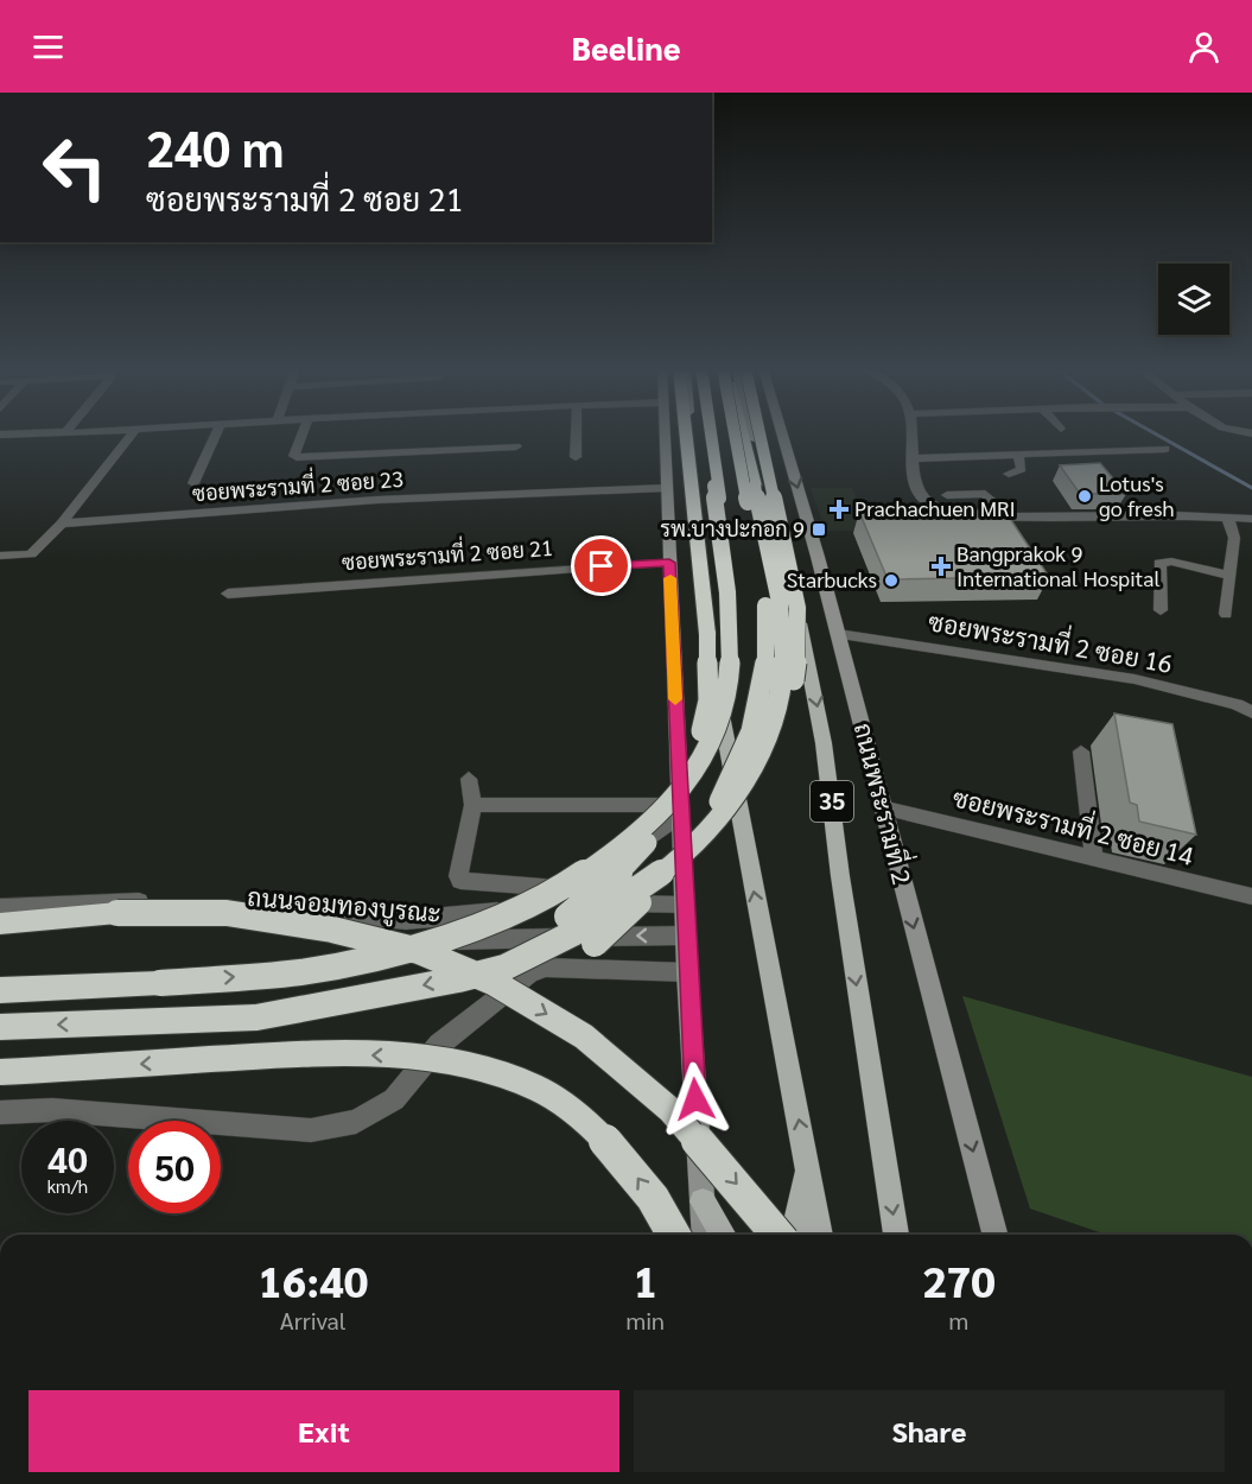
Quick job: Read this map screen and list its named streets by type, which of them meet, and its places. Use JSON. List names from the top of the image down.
{
  "streets": {
    "main road": ["35", "ถนนพระรามที่ 2"],
    "street": [
      "ซอยพระรามที่ 2 ซอย 23",
      "ซอยพระรามที่ 2 ซอย 21",
      "ซอยพระรามที่ 2 ซอย 16",
      "ซอยพระรามที่ 2 ซอย 14",
      "ถนนจอมทองบูรณะ"
    ]
  },
  "crossings": [
    ["ซอยพระรามที่ 2 ซอย 16", "ถนนพระรามที่ 2"],
    ["ถนนพระรามที่ 2", "ซอยพระรามที่ 2 ซอย 14"]
  ],
  "places": {
    "other": ["Lotus's go fresh", "Starbucks"],
    "health": ["Prachachuen MRI", "Bangprakok 9 International Hospital"],
    "transit": ["รพ.บางปะกอก 9"]
  },
  "page": {
    "header": "Beeline",
    "turn": ["240 m", "ซอยพระรามที่ 2 ซอย 21"],
    "speed": "40 km/h",
    "limit": "50",
    "eta": [
      "16:40",
      "Arrival",
      "1",
      "min",
      "270",
      "m"
    ],
    "buttons": ["Exit", "Share"]
  }
}
